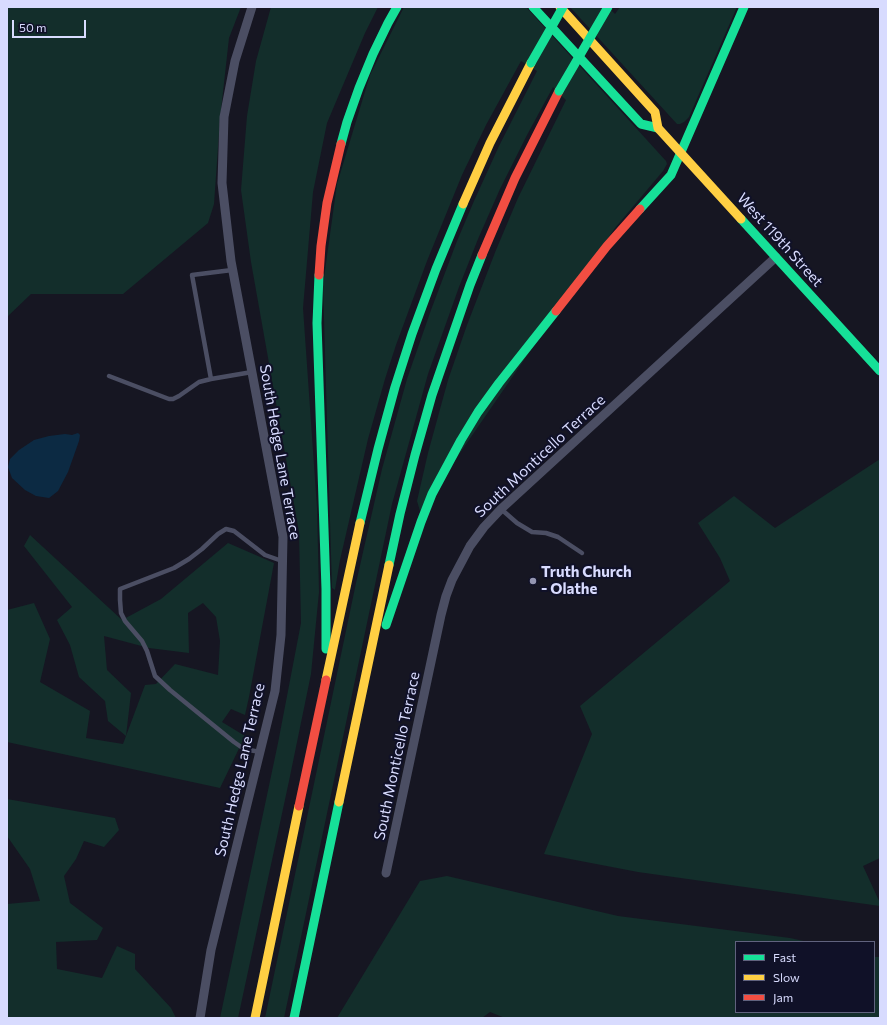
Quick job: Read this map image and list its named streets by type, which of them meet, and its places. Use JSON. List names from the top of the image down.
{
  "streets": {
    "main road": ["West 119th Street"],
    "street": ["South Hedge Lane Terrace", "South Monticello Terrace"]
  },
  "crossings": [
    ["West 119th Street", "South Monticello Terrace"]
  ],
  "places": ["Truth Church - Olathe"],
  "legend": ["Fast", "Slow", "Jam"],
  "scale_bar": "50 m"
}
